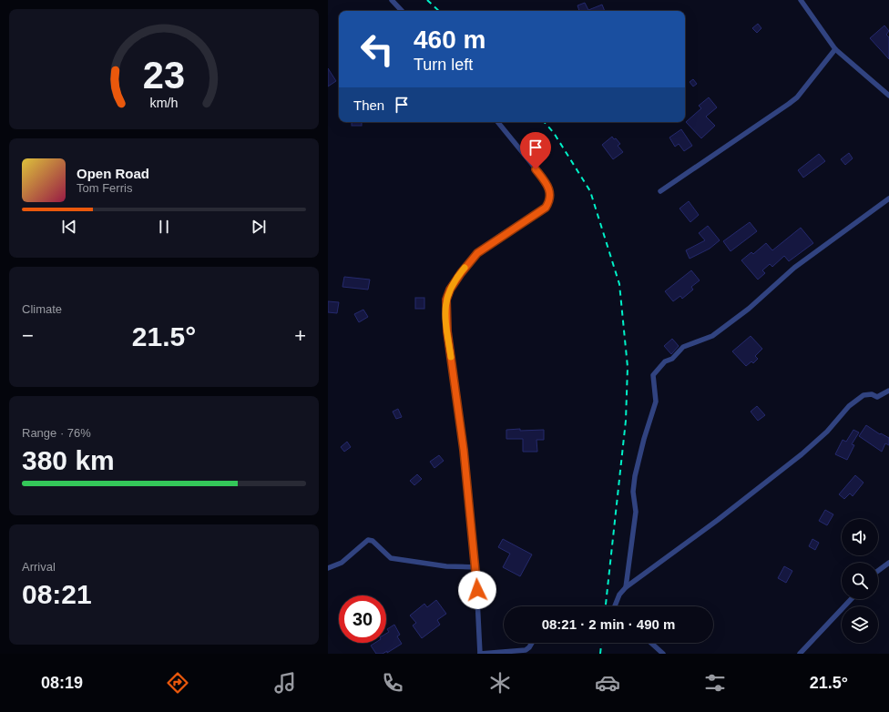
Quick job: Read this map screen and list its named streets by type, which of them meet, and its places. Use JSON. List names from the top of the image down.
{
  "page": {
    "turn": ["460 m", "Turn left"],
    "then": "Then",
    "song": ["Open Road", "Tom Ferris"],
    "tile": [
      "Climate",
      ["Range · 76%", "380 km"],
      ["Arrival", "08:21"]
    ],
    "heat": ["−", "21.5°", "+"],
    "limit": "30",
    "trip": "08:21 · 2 min · 490 m",
    "tabs": ["08:19", "21.5°"],
    "gauge": ["23", "km/h"]
  }
}
